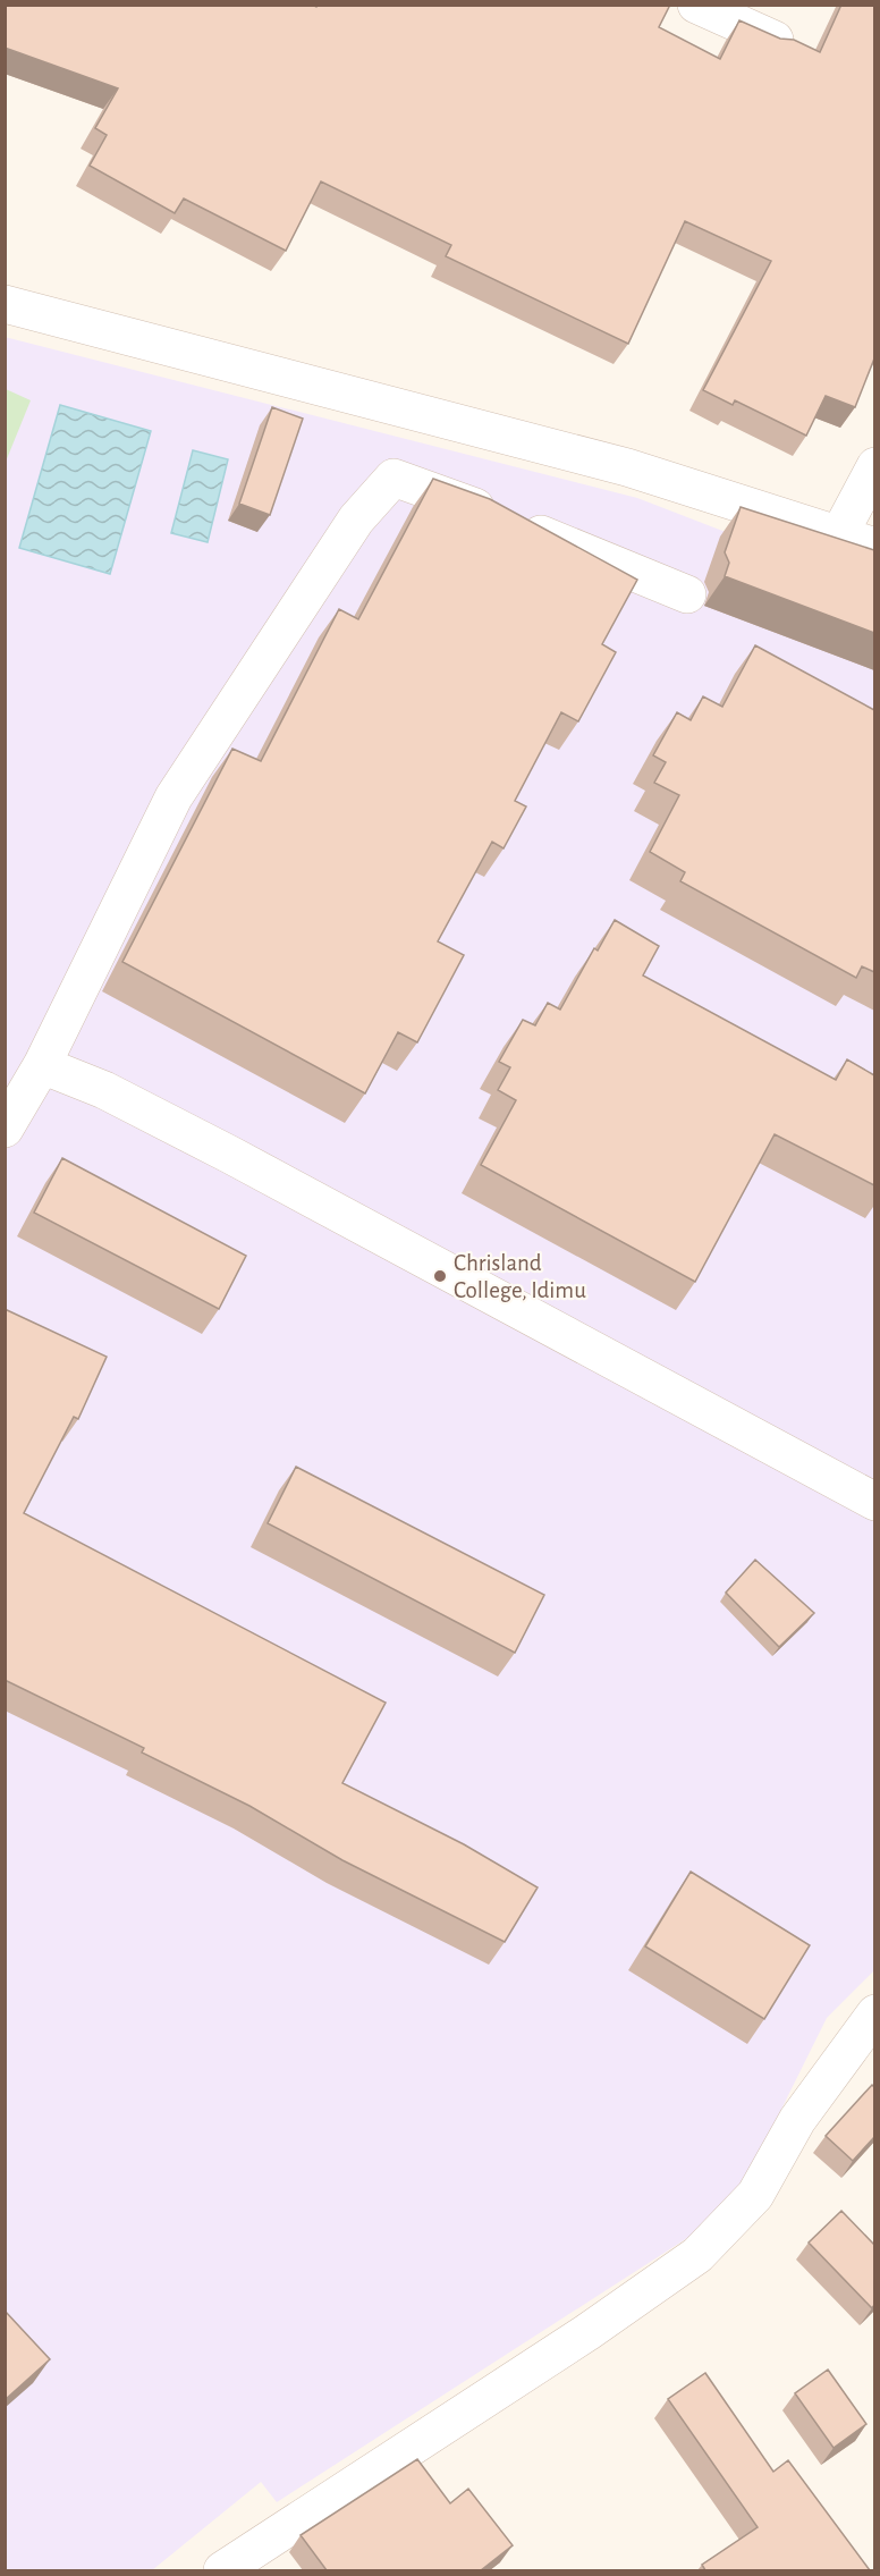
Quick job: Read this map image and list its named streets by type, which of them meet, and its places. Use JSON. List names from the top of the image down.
{
  "places": ["Chrisland College, Idimu"]
}
